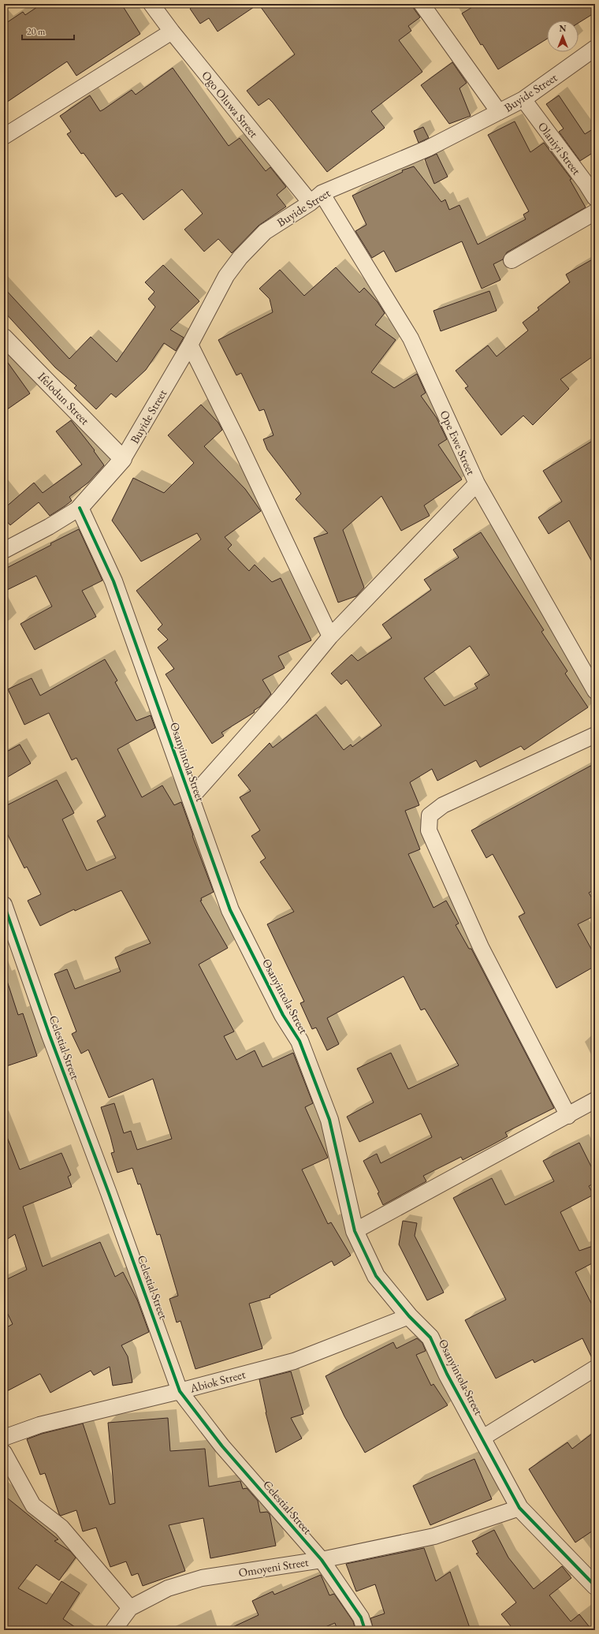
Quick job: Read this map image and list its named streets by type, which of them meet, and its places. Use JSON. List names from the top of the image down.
{
  "streets": {
    "street": [
      "Buyide Street",
      "Ogo Oluwa Street",
      "Olaniyi Street",
      "Ifelodun Street",
      "Ope Ewe Street",
      "Osanyintola Street",
      "Celestial Street",
      "Abiok Street",
      "Omoyeni Street"
    ]
  },
  "crossings": [
    ["Buyide Street", "Ogo Oluwa Street"],
    ["Buyide Street", "Olaniyi Street"],
    ["Buyide Street", "Ifelodun Street"],
    ["Buyide Street", "Ope Ewe Street"],
    ["Ogo Oluwa Street", "Ope Ewe Street"],
    ["Osanyintola Street", "Abiok Street"],
    ["Osanyintola Street", "Omoyeni Street"],
    ["Celestial Street", "Abiok Street"],
    ["Celestial Street", "Omoyeni Street"]
  ],
  "scale_bar": "20 m",
  "north": "top"
}
